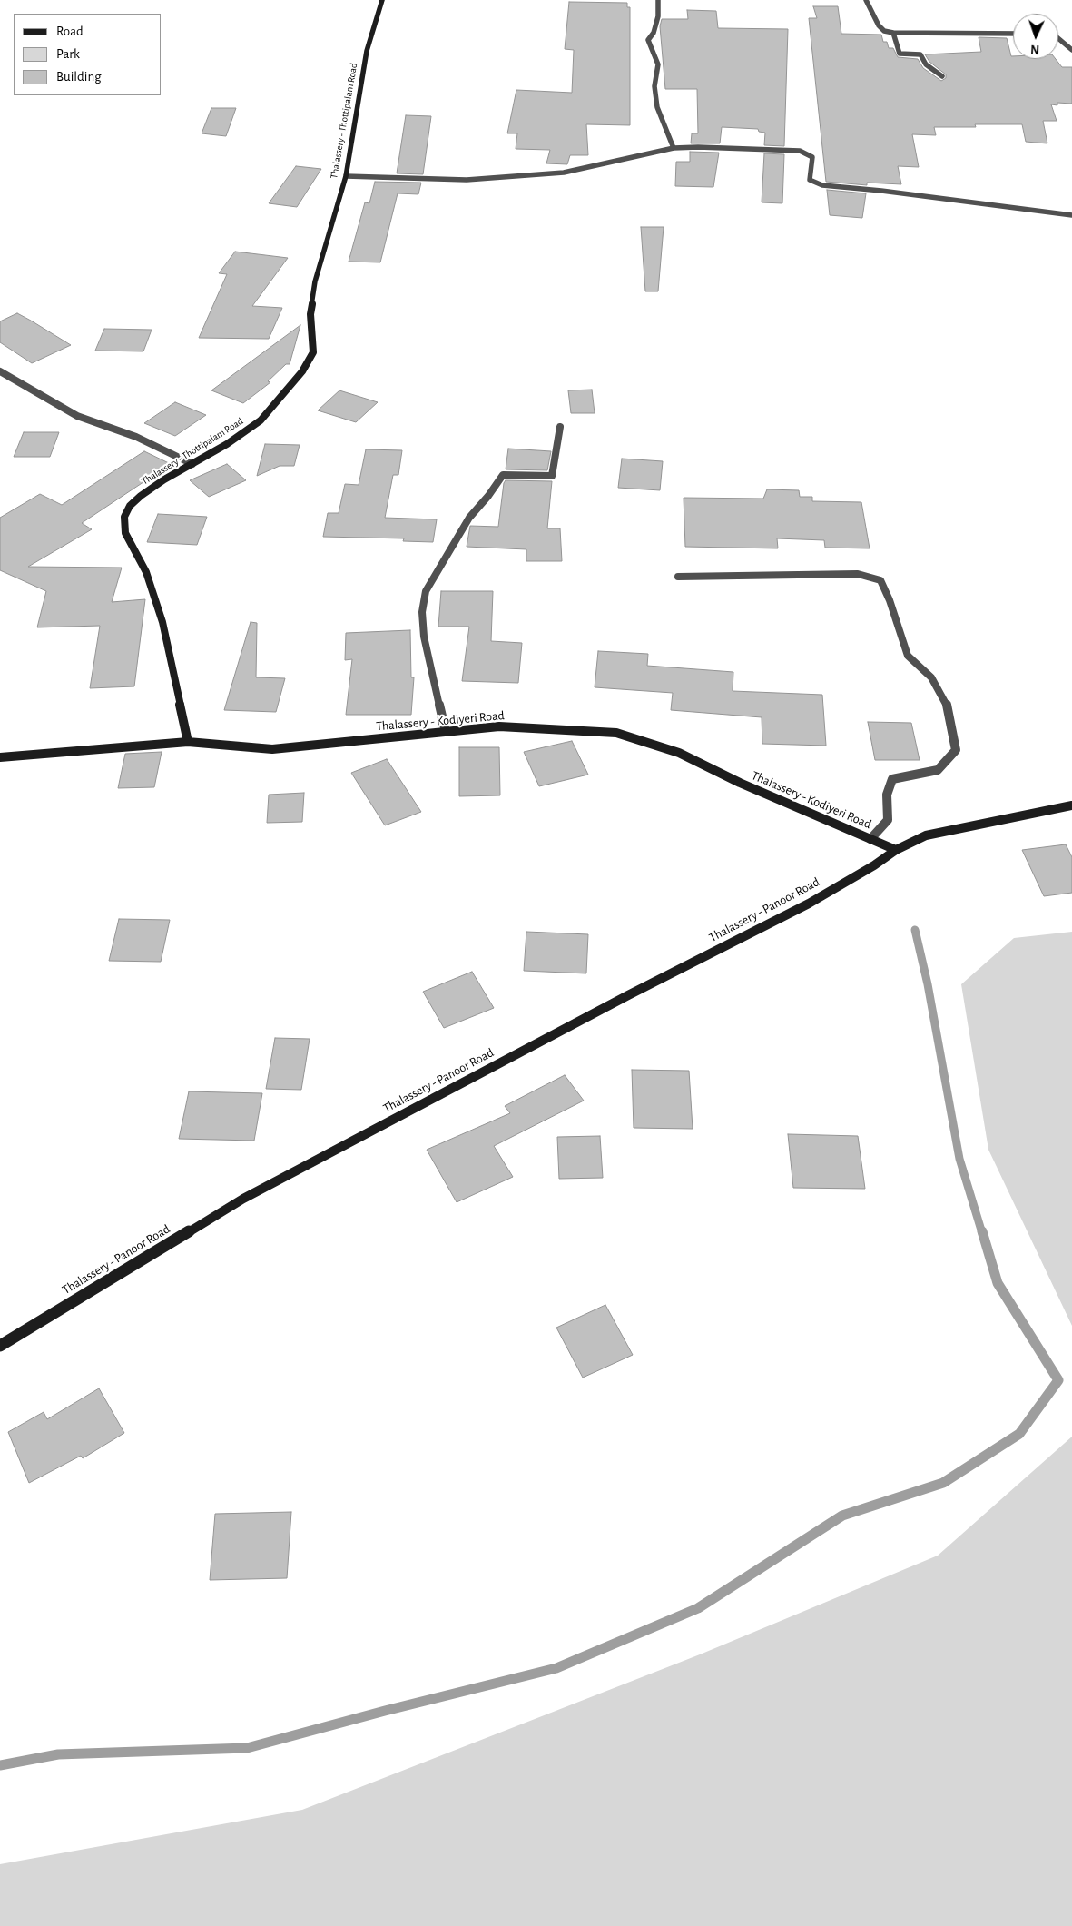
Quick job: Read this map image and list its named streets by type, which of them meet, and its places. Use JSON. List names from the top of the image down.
{
  "streets": {
    "main road": ["Thalassery - Thottipalam Road", "Thalassery - Kodiyeri Road", "Thalassery - Panoor Road"]
  },
  "crossings": [
    ["Thalassery - Thottipalam Road", "Thalassery - Kodiyeri Road"],
    ["Thalassery - Kodiyeri Road", "Thalassery - Panoor Road"]
  ],
  "legend": ["Road", "Park", "Building"],
  "north": "bottom"
}
